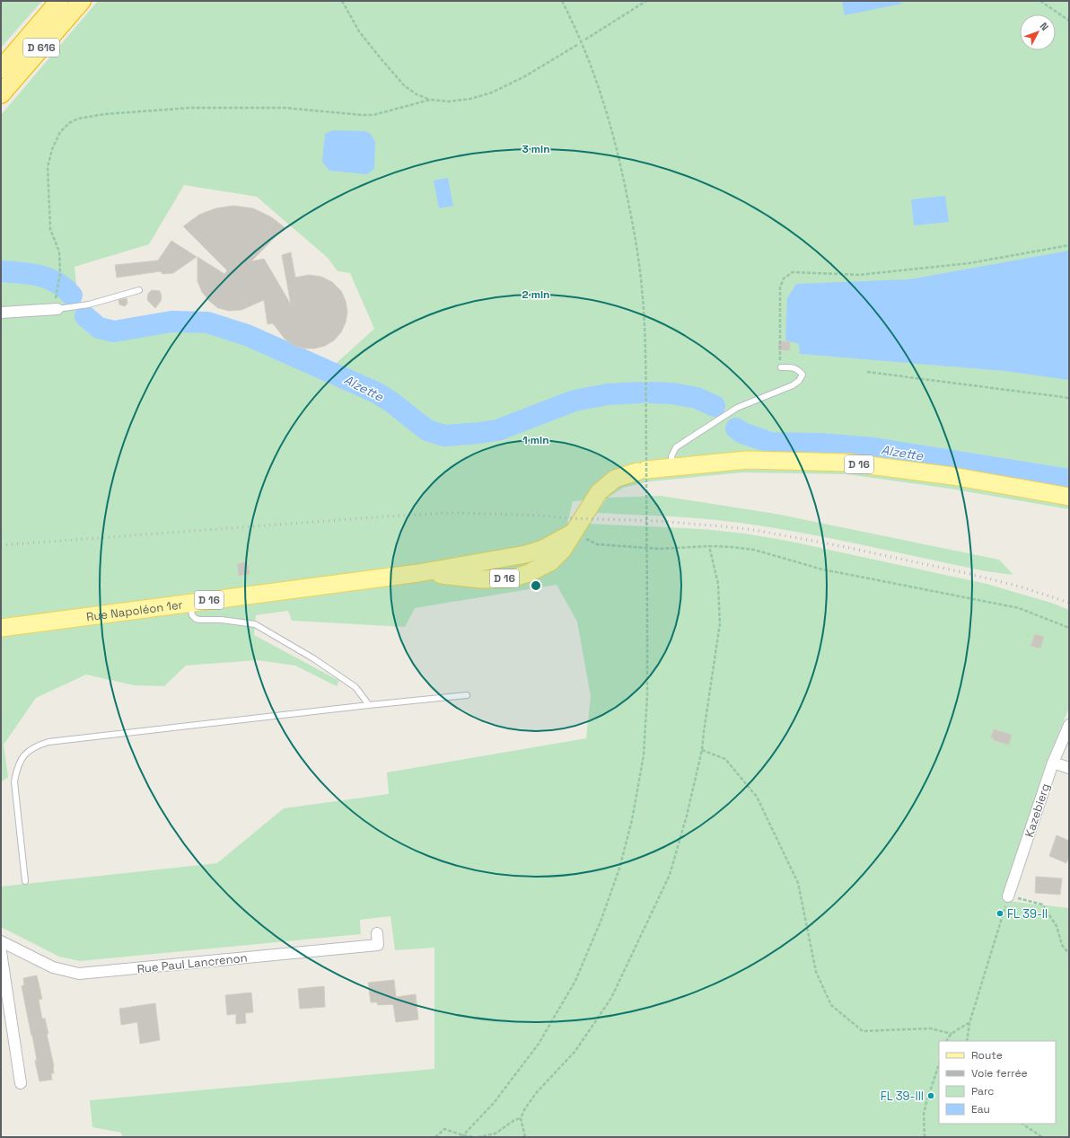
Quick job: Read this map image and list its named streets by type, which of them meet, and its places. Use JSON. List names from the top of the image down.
{
  "streets": {
    "highway": ["D 616"],
    "main road": ["D 16", "Rue Napoléon 1er"],
    "street": ["Kazebierg", "Rue Paul Lancrenon"]
  },
  "crossings": [
    ["D 16", "Rue Napoléon 1er"]
  ],
  "water": ["Alzette"],
  "places": ["FL 39-II", "FL 39-III"],
  "legend": [
    "Route",
    "Voie ferrée",
    "Parc",
    "Eau"
  ],
  "north": "top right",
  "rings": ["3 min", "2 min", "1 min"]
}
